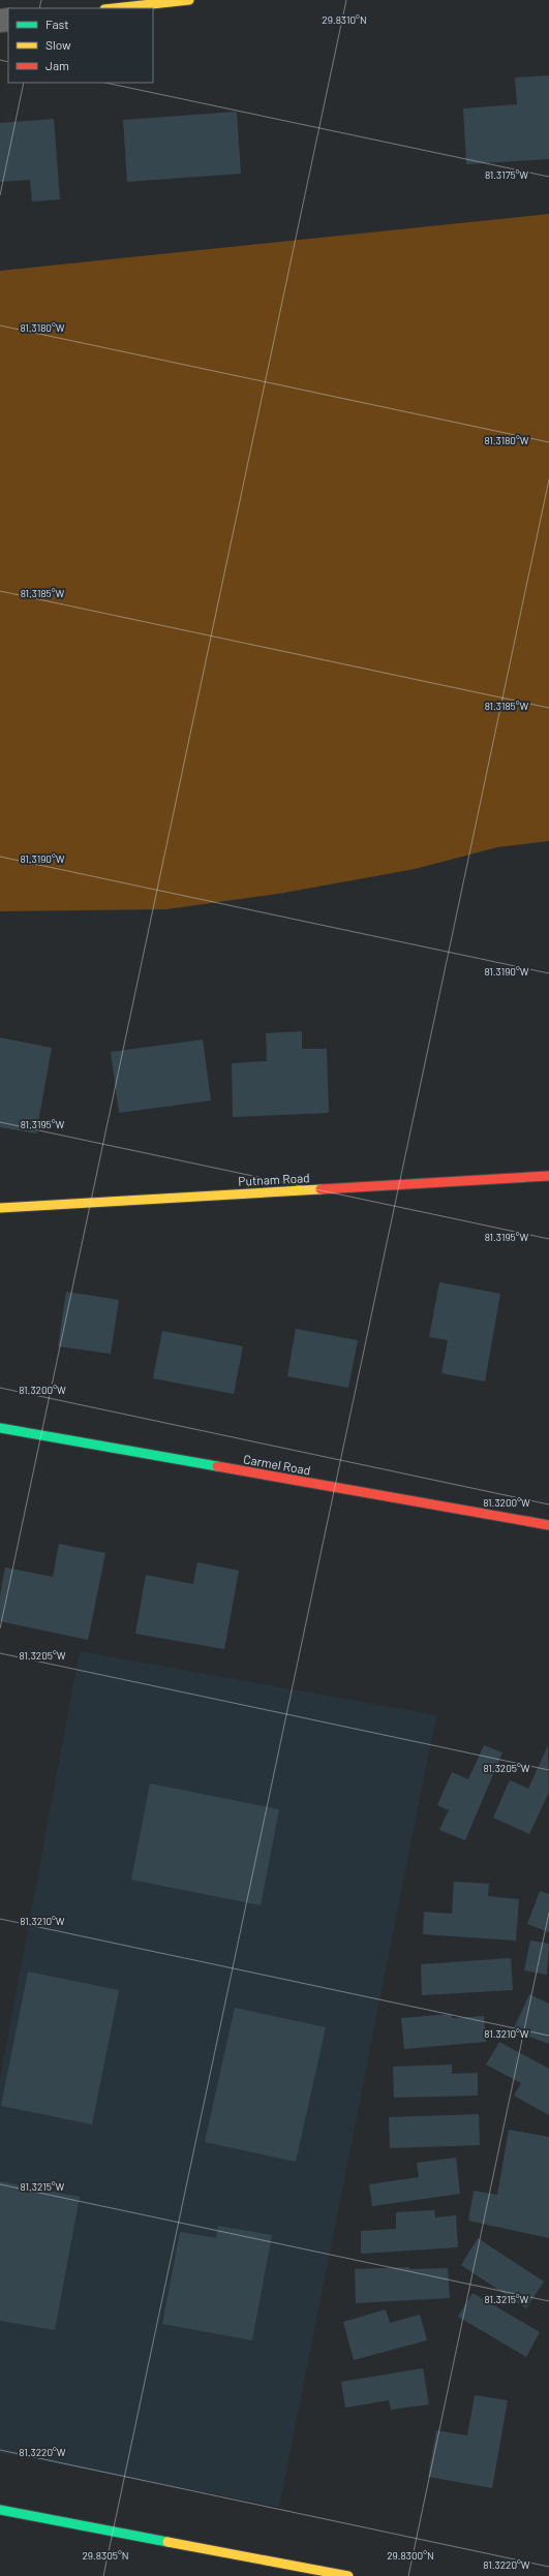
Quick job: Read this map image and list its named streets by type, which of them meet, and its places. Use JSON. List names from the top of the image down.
{
  "streets": {
    "street": ["Putnam Road", "Carmel Road"]
  },
  "legend": ["Fast", "Slow", "Jam"],
  "coordinates": [
    "29.8310°N",
    "81.3175°W",
    "81.3180°W",
    "81.3185°W",
    "81.3190°W",
    "81.3195°W",
    "81.3200°W",
    "81.3205°W",
    "81.3210°W",
    "81.3215°W",
    "81.3220°W",
    "29.8305°N",
    "29.8300°N"
  ]
}
